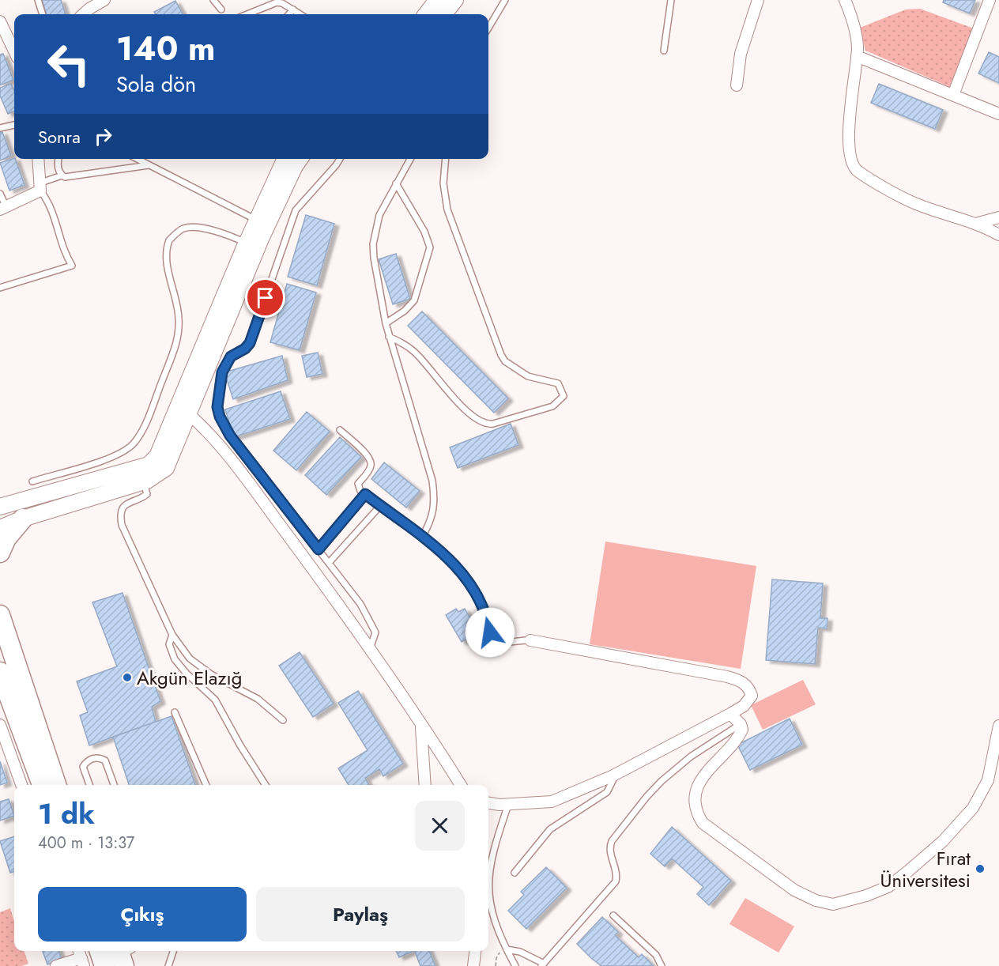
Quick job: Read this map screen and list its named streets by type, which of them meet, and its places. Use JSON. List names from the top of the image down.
{
  "places": ["Akgün Elazığ", "Fırat Üniversitesi"],
  "page": {
    "turn": ["140 m", "Sola dön"],
    "then": "Sonra",
    "heading": ["1 dk", "400 m · 13:37"],
    "buttons": ["Çıkış", "Paylaş"]
  }
}
